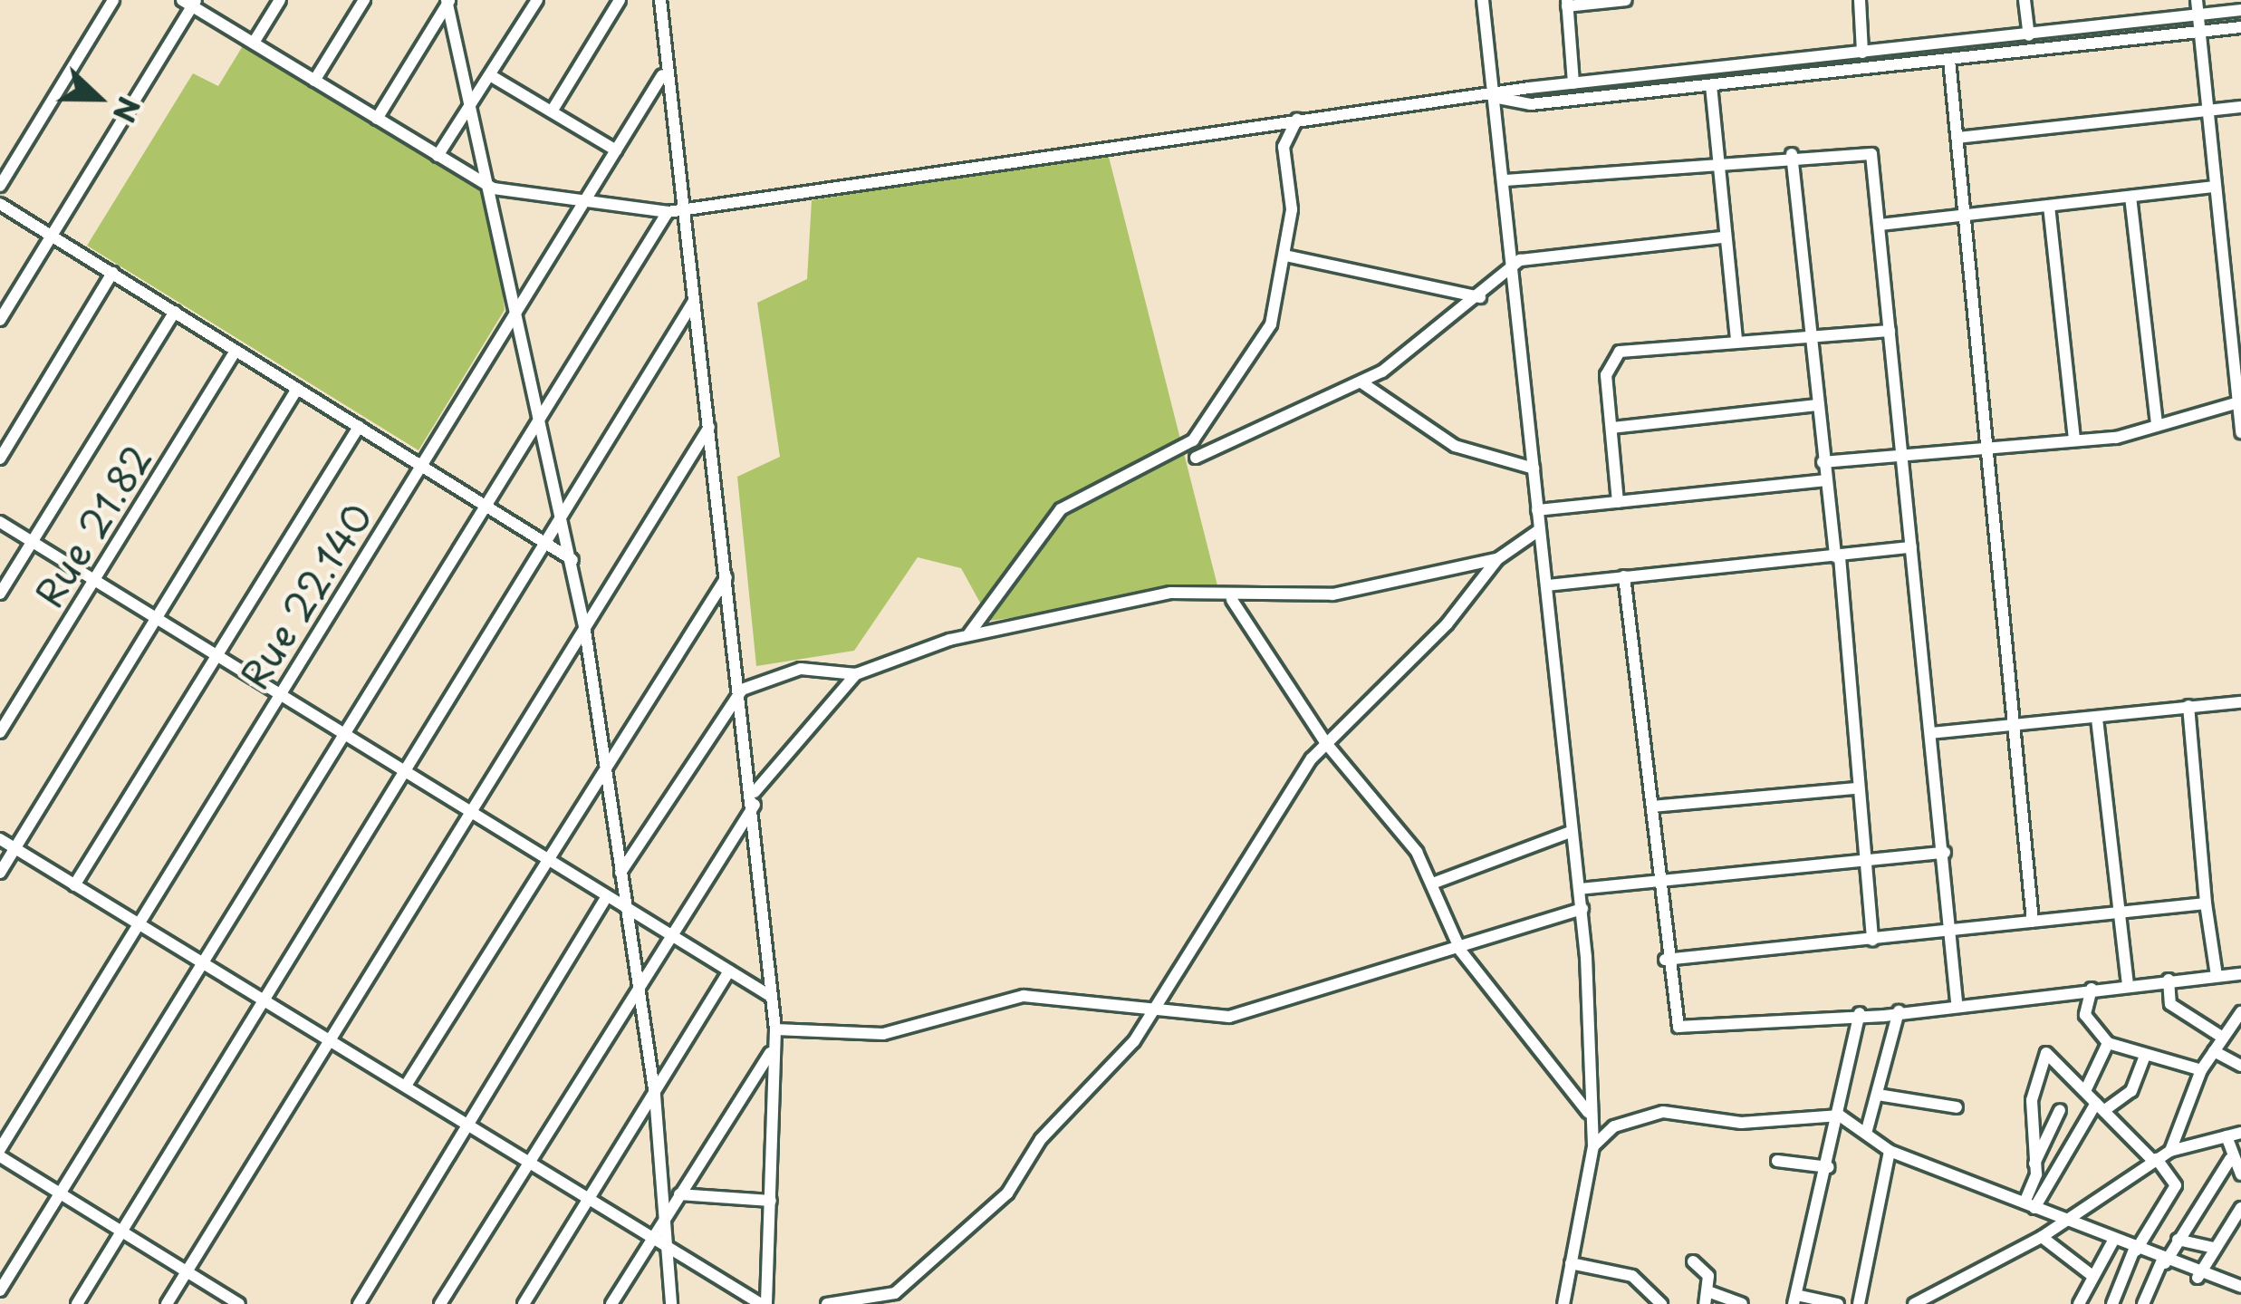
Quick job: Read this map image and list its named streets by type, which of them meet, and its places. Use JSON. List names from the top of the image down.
{
  "streets": {
    "street": ["Rue 21.82", "Rue 22.140"]
  },
  "north": "right"
}
